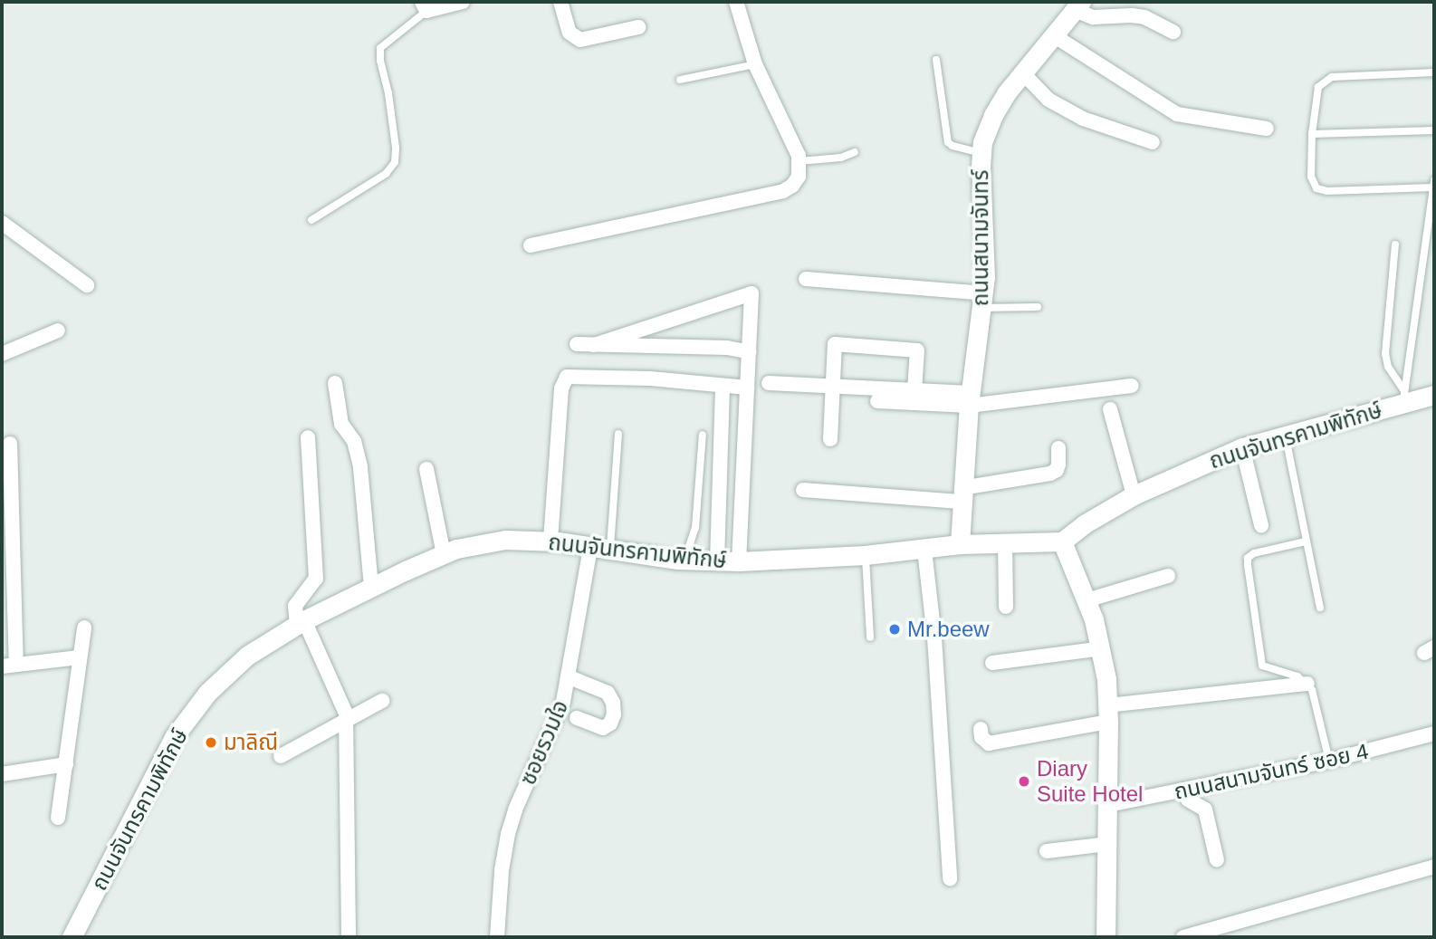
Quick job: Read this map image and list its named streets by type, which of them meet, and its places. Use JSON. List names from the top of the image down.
{
  "streets": {
    "street": [
      "ถนนสนามจันทร์",
      "ถนนจันทรคามพิทักษ์",
      "ซอยรวมใจ",
      "ถนนสนามจันทร์ ซอย 4"
    ]
  },
  "crossings": [
    ["ถนนสนามจันทร์", "ถนนจันทรคามพิทักษ์"],
    ["ถนนจันทรคามพิทักษ์", "ซอยรวมใจ"]
  ],
  "places": ["Mr.beew", "มาลิณี", "Diary Suite Hotel"]
}
